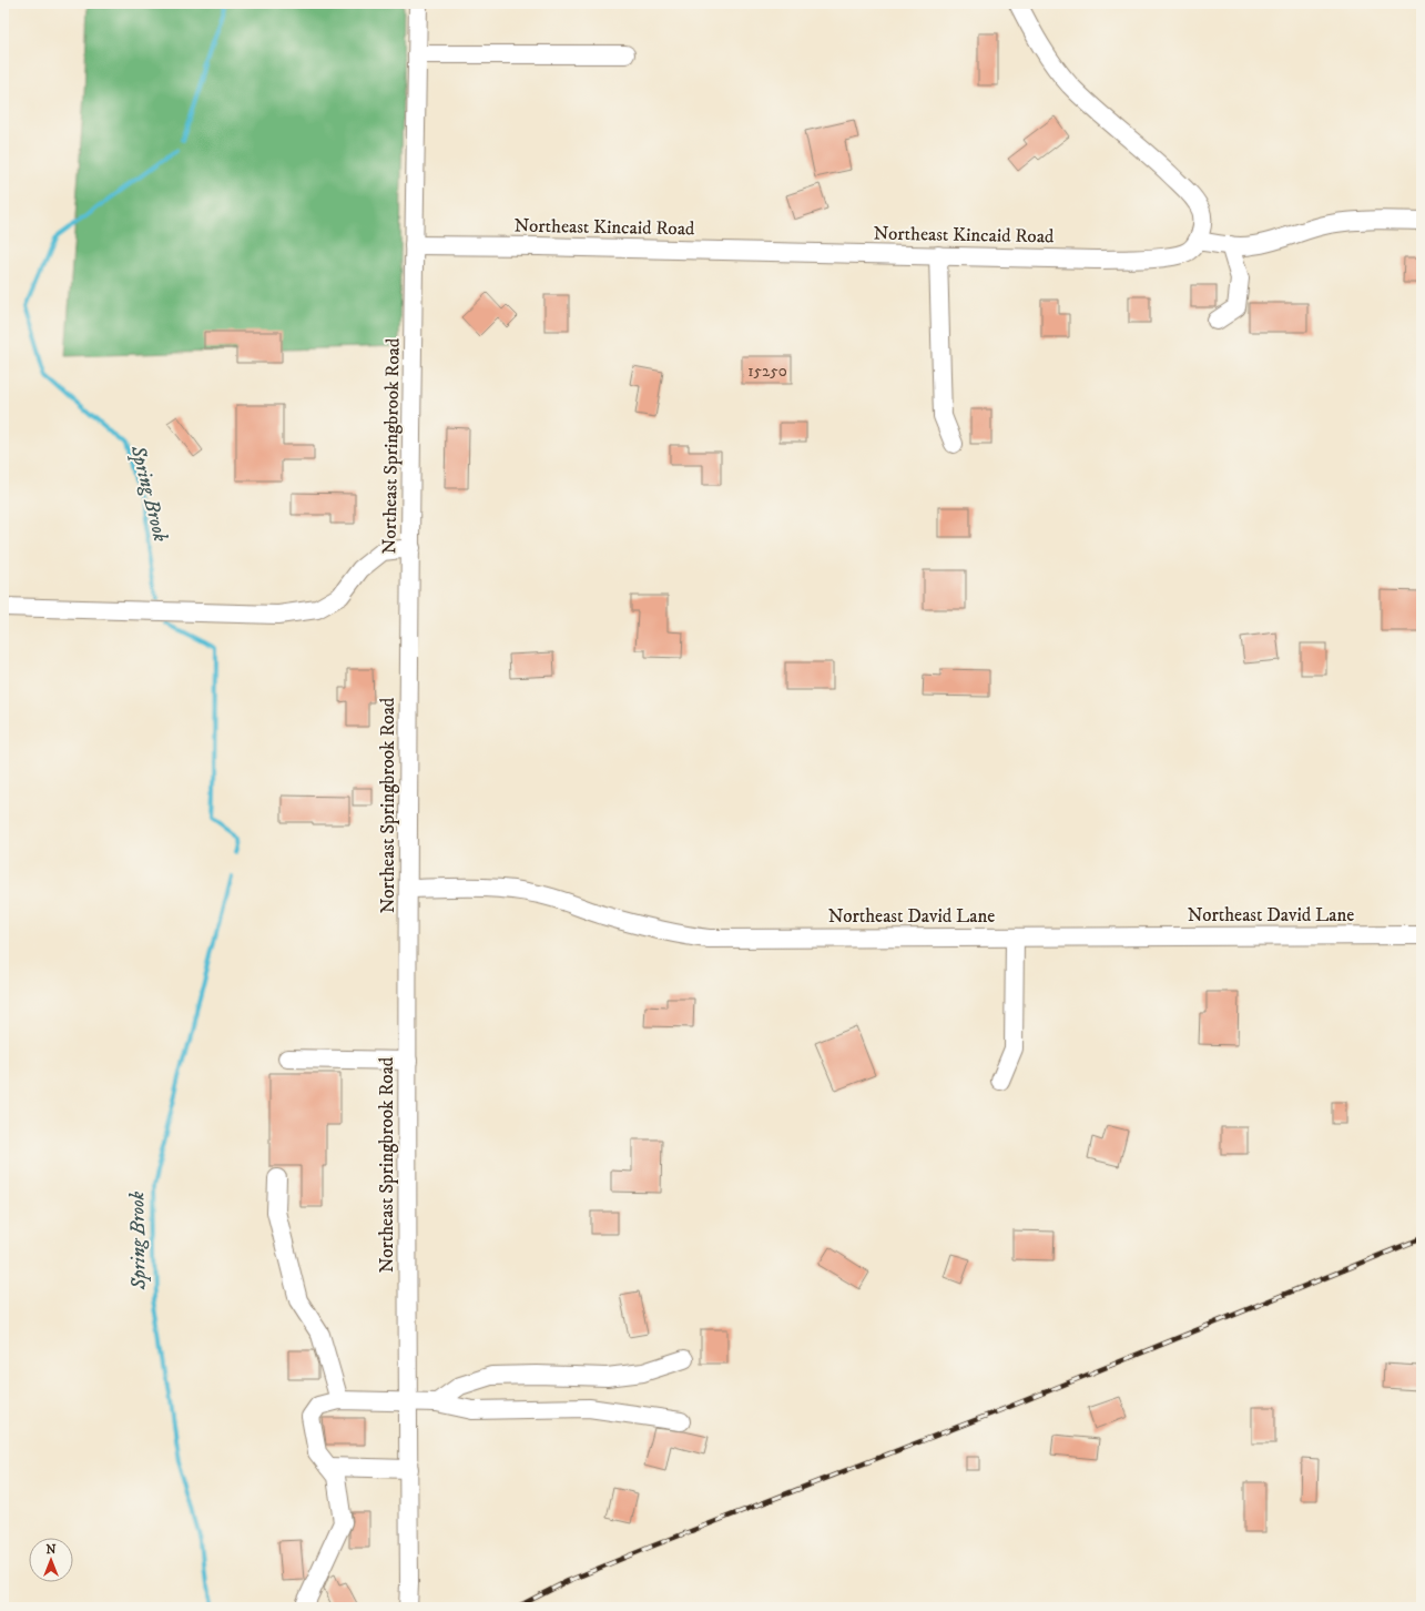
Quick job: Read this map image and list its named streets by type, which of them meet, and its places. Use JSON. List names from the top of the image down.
{
  "streets": {
    "street": ["Northeast Kincaid Road", "Northeast Springbrook Road", "Northeast David Lane"]
  },
  "crossings": [
    ["Northeast Kincaid Road", "Northeast Springbrook Road"],
    ["Northeast Springbrook Road", "Northeast David Lane"]
  ],
  "water": ["Spring Brook"],
  "house_numbers": ["15250"],
  "north": "top"
}
